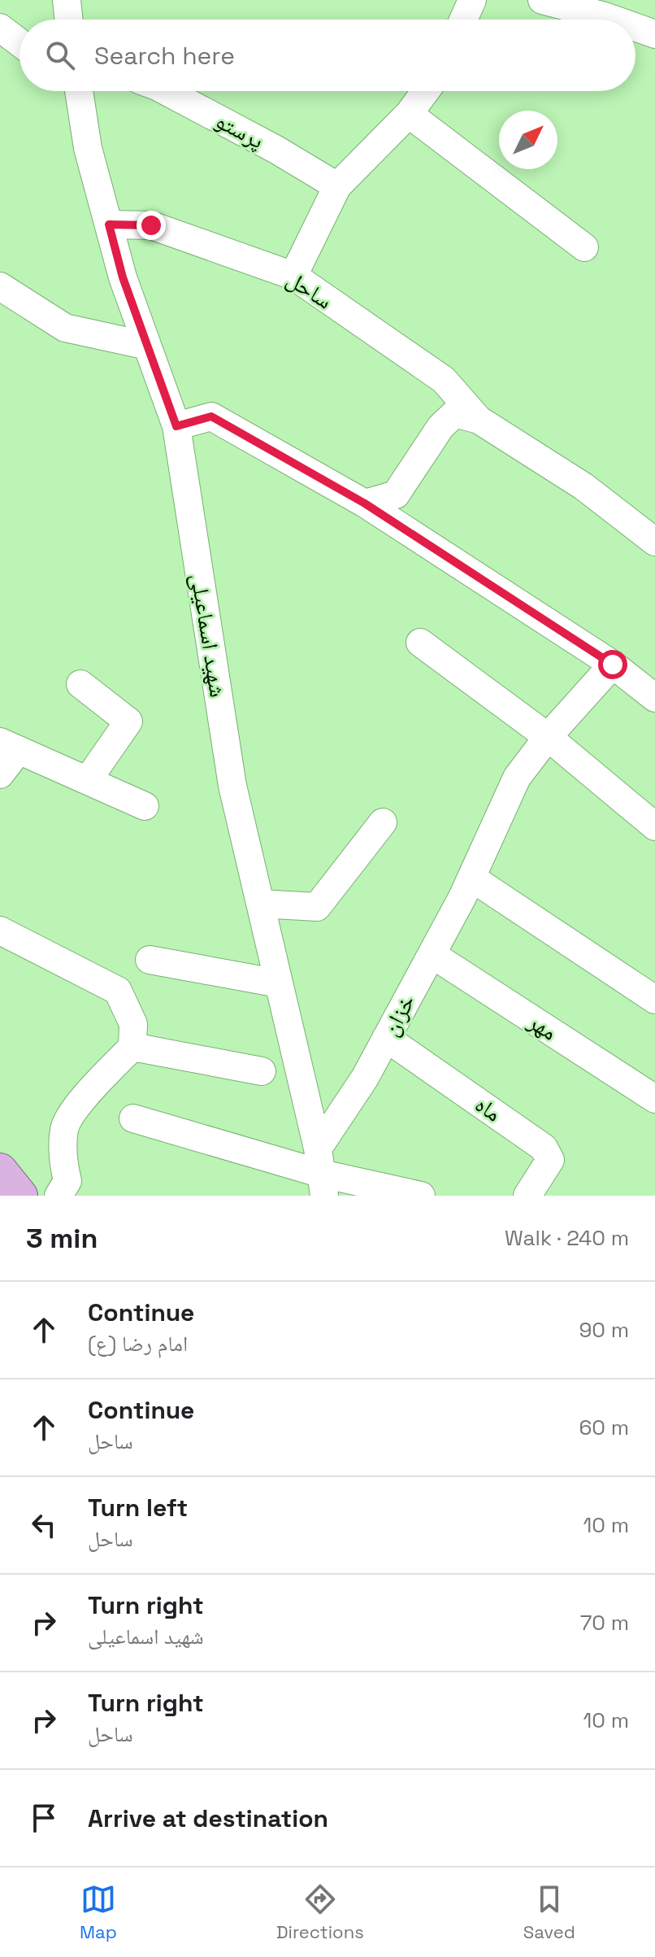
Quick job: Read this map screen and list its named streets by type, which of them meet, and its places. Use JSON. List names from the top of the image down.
{
  "streets": {
    "street": [
      "پرستو",
      "ساحل",
      "شهید اسماعیلی",
      "خزان",
      "مهر",
      "ماه"
    ]
  },
  "crossings": [
    ["ساحل", "شهید اسماعیلی"],
    ["شهید اسماعیلی", "خزان"],
    ["خزان", "مهر"],
    ["خزان", "ماه"]
  ],
  "north": "top right",
  "page": {
    "search": "Search here",
    "heading": ["3 min", "Walk · 240 m"],
    "list": [
      ["Continue", "امام رضا (ع)", "90 m"],
      ["Continue", "ساحل", "60 m"],
      ["Turn left", "ساحل", "10 m"],
      ["Turn right", "شهید اسماعیلی", "70 m"],
      ["Turn right", "ساحل", "10 m"],
      "Arrive at destination"
    ],
    "nav": ["Map", "Directions", "Saved"]
  }
}
